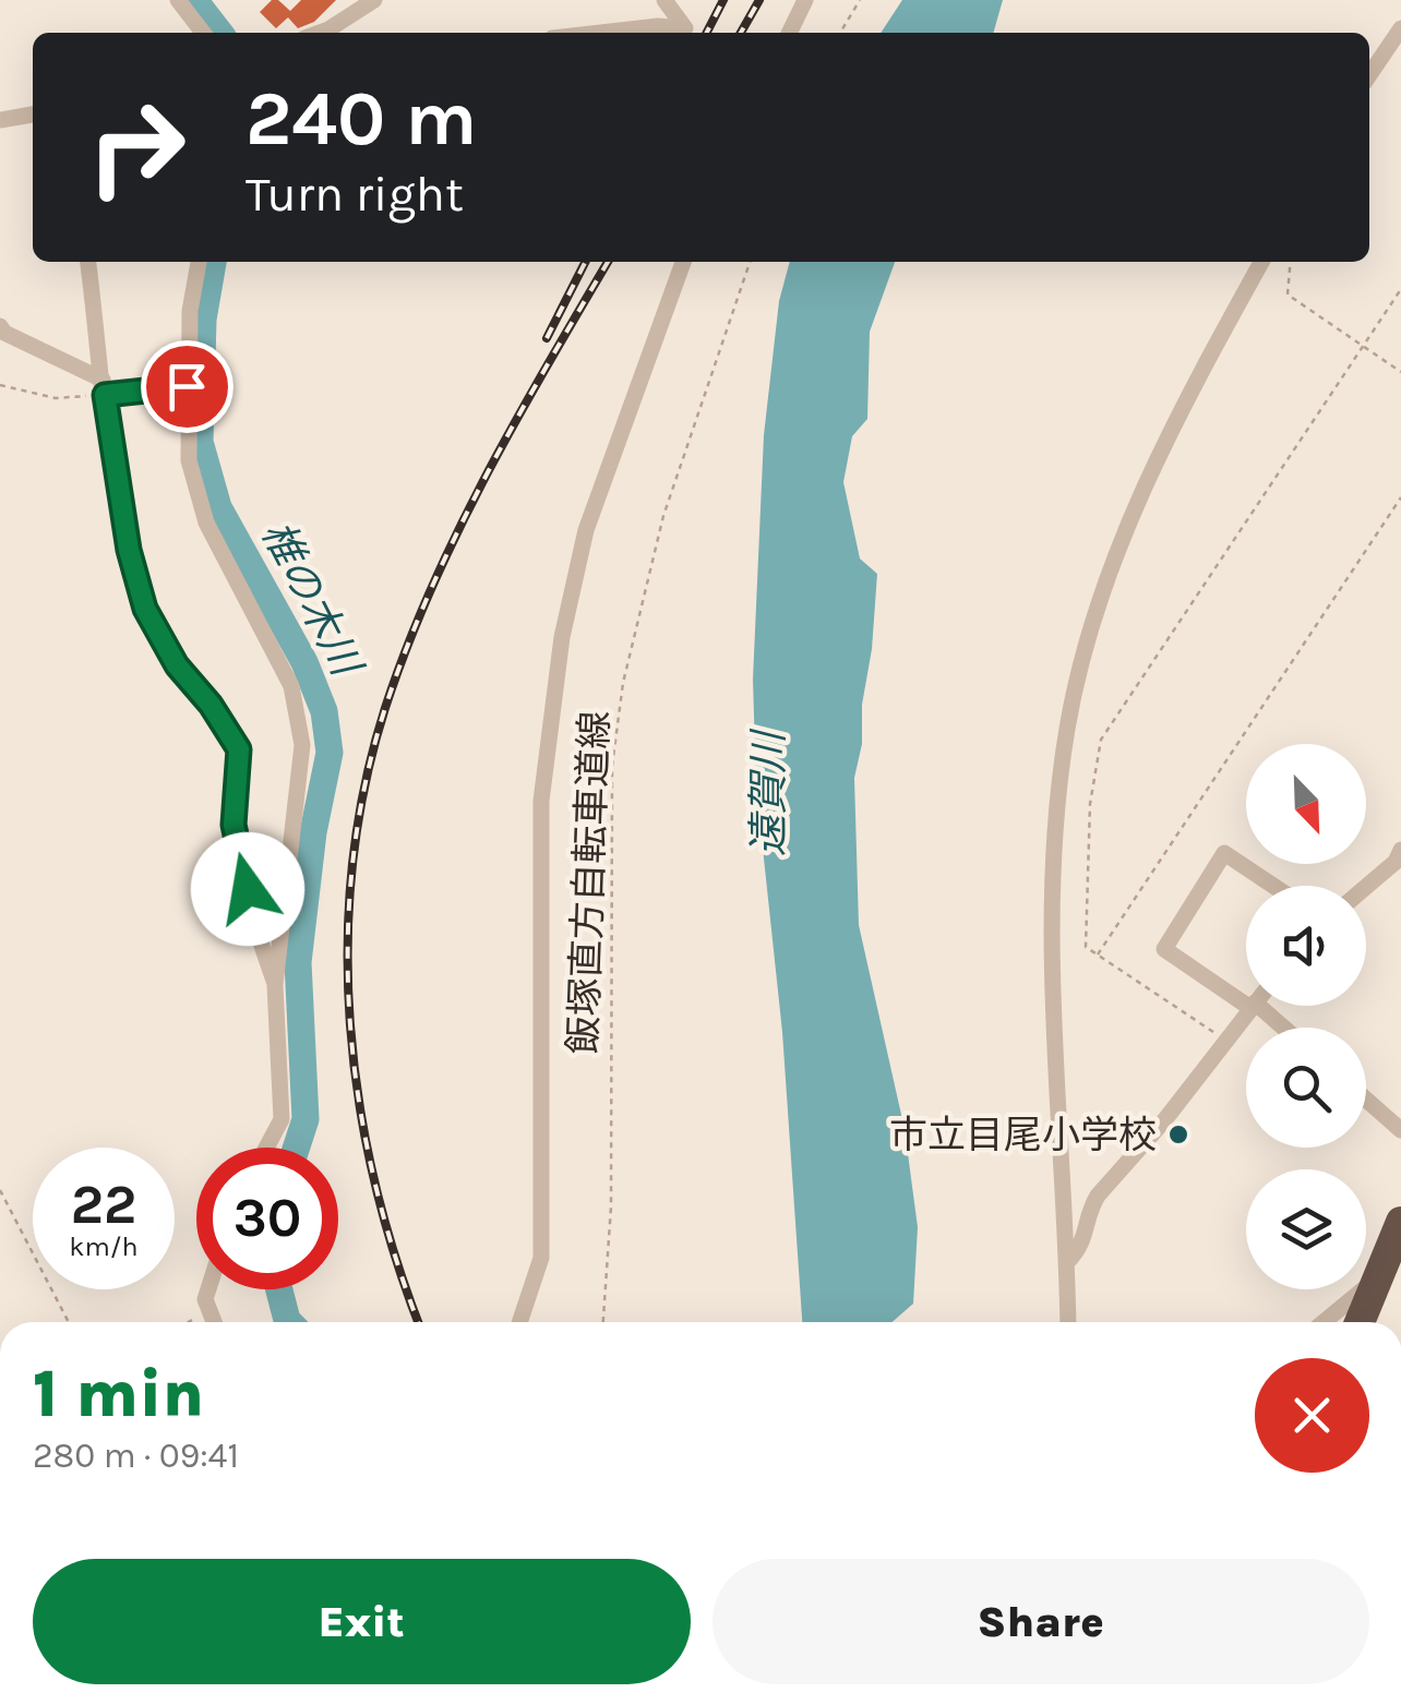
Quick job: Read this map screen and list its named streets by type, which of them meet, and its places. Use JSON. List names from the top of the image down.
{
  "streets": {
    "path": ["飯塚直方自転車道線"]
  },
  "water": ["椎の木川", "遠賀川"],
  "places": ["市立目尾小学校"],
  "north": "bottom right",
  "page": {
    "turn": ["240 m", "Turn right"],
    "speed": "22 km/h",
    "limit": "30",
    "heading": ["1 min", "280 m · 09:41"],
    "buttons": ["Exit", "Share"]
  }
}
